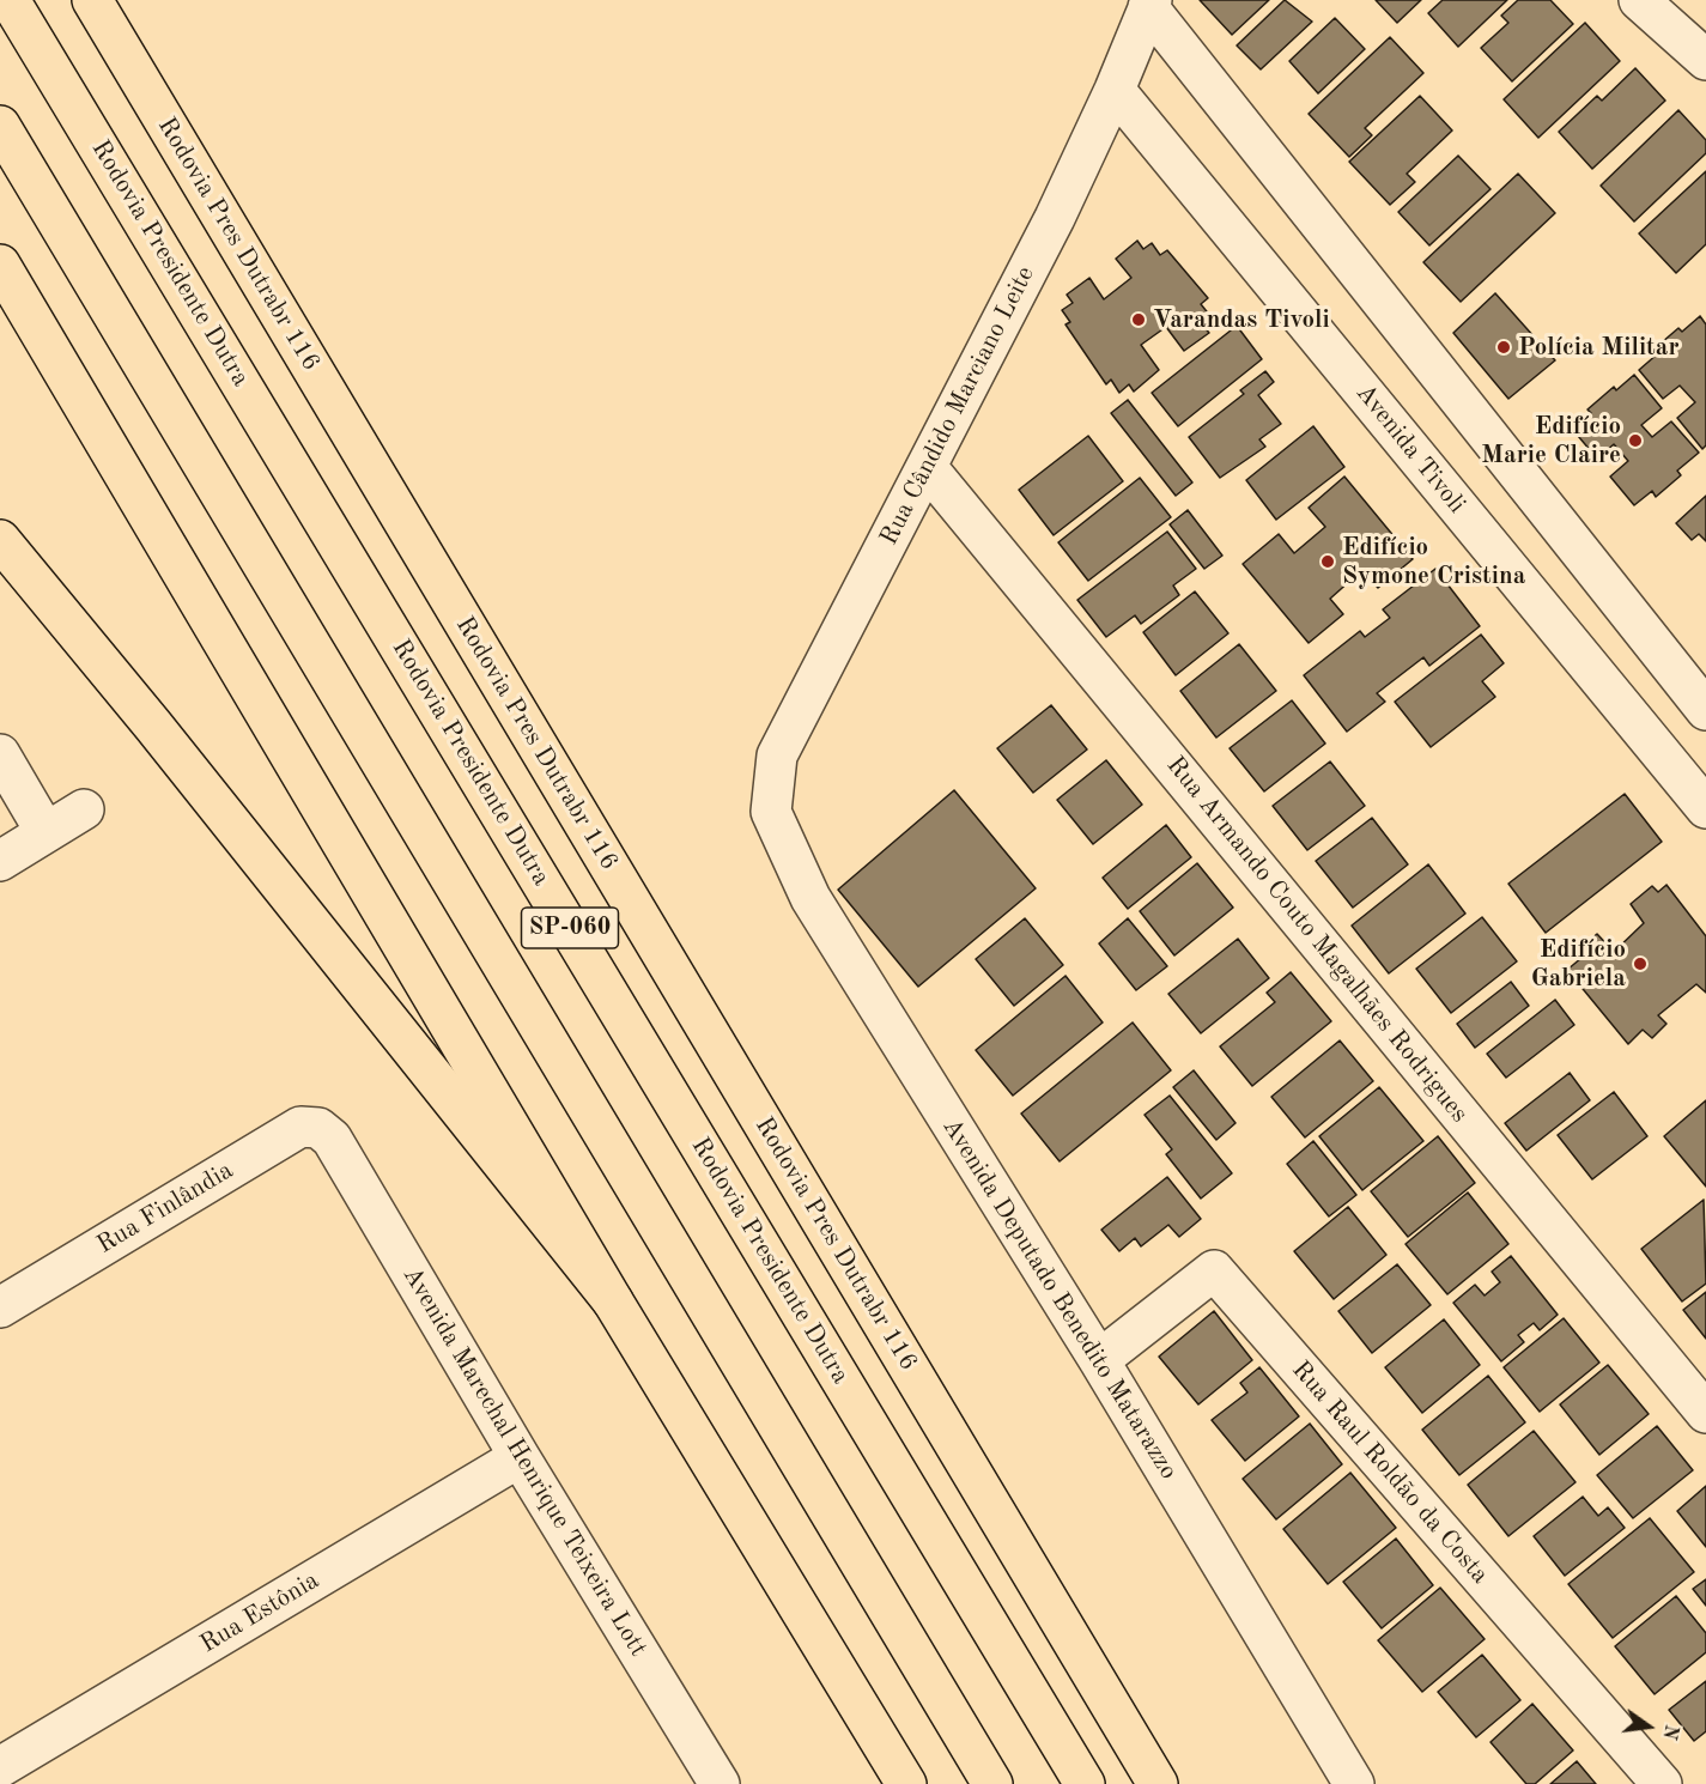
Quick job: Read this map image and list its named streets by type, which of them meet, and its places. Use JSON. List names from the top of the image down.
{
  "streets": {
    "main road": ["Rodovia Pres Dutrabr 116", "Rodovia Presidente Dutra", "SP-060"],
    "street": [
      "Rua Cândido Marciano Leite",
      "Avenida Tivoli",
      "Rua Armando Couto Magalhães Rodrigues",
      "Rua Finlândia",
      "Avenida Deputado Benedito Matarazzo",
      "Avenida Marechal Henrique Teixeira Lott",
      "Rua Raul Roldão da Costa",
      "Rua Estônia"
    ]
  },
  "crossings": [
    ["Rua Cândido Marciano Leite", "Avenida Tivoli"],
    ["Rua Cândido Marciano Leite", "Rua Armando Couto Magalhães Rodrigues"],
    ["Rua Cândido Marciano Leite", "Avenida Deputado Benedito Matarazzo"],
    ["Rua Finlândia", "Avenida Marechal Henrique Teixeira Lott"],
    ["Avenida Deputado Benedito Matarazzo", "Rua Raul Roldão da Costa"],
    ["Avenida Marechal Henrique Teixeira Lott", "Rua Estônia"]
  ],
  "places": [
    "Varandas Tivoli",
    "Polícia Militar",
    "Edifício Marie Claire",
    "Edifício Symone Cristina",
    "Edifício Gabriela"
  ],
  "north": "right"
}
